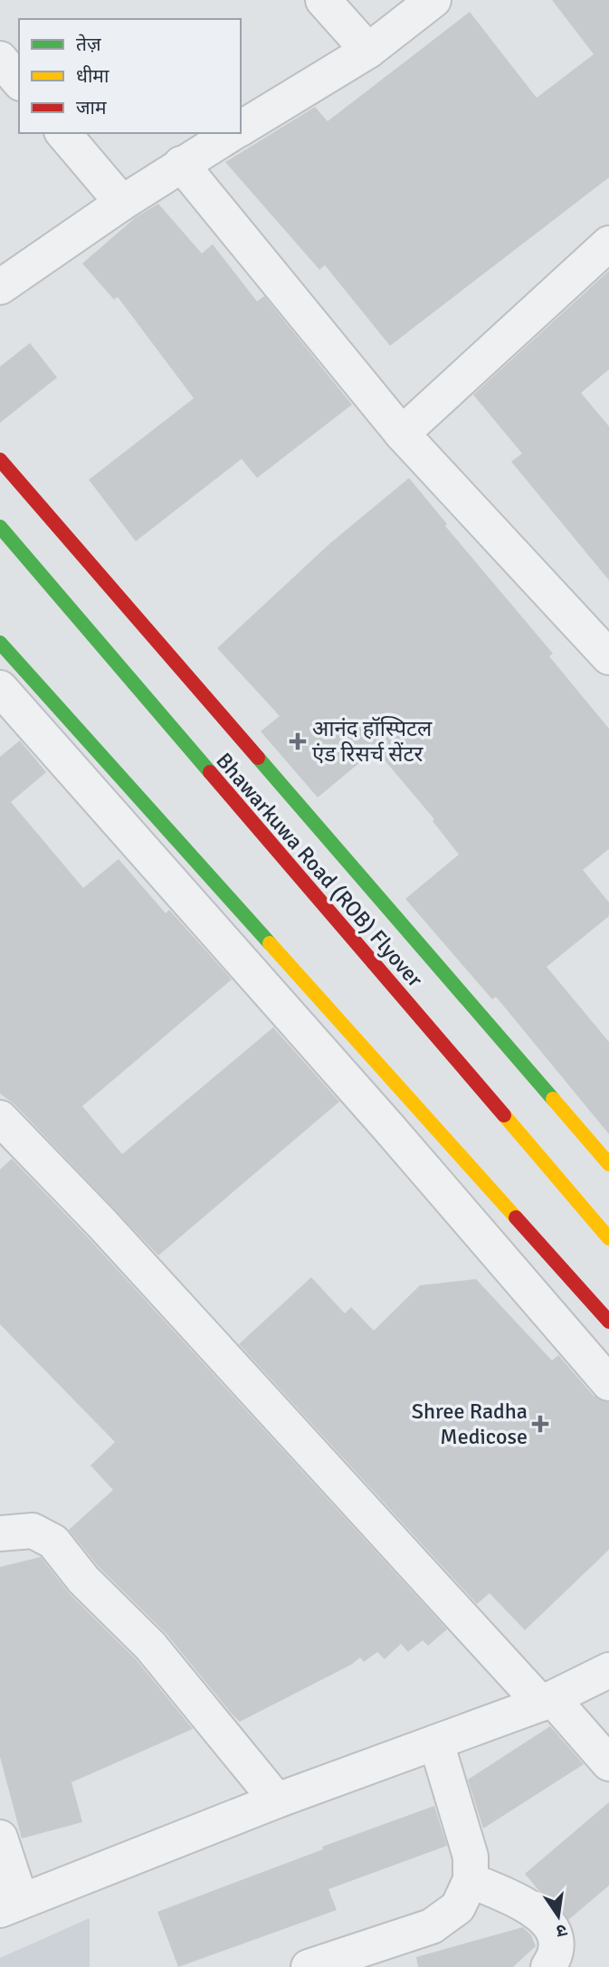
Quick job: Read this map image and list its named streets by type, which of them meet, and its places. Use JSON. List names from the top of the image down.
{
  "streets": {
    "main road": ["Bhawarkuwa Road (ROB) Flyover"]
  },
  "places": {
    "health": ["आनंद हॉस्पिटल एंड रिसर्च सेंटर", "Shree Radha Medicose"]
  },
  "legend": ["तेज़", "धीमा", "जाम"],
  "north": "bottom"
}
